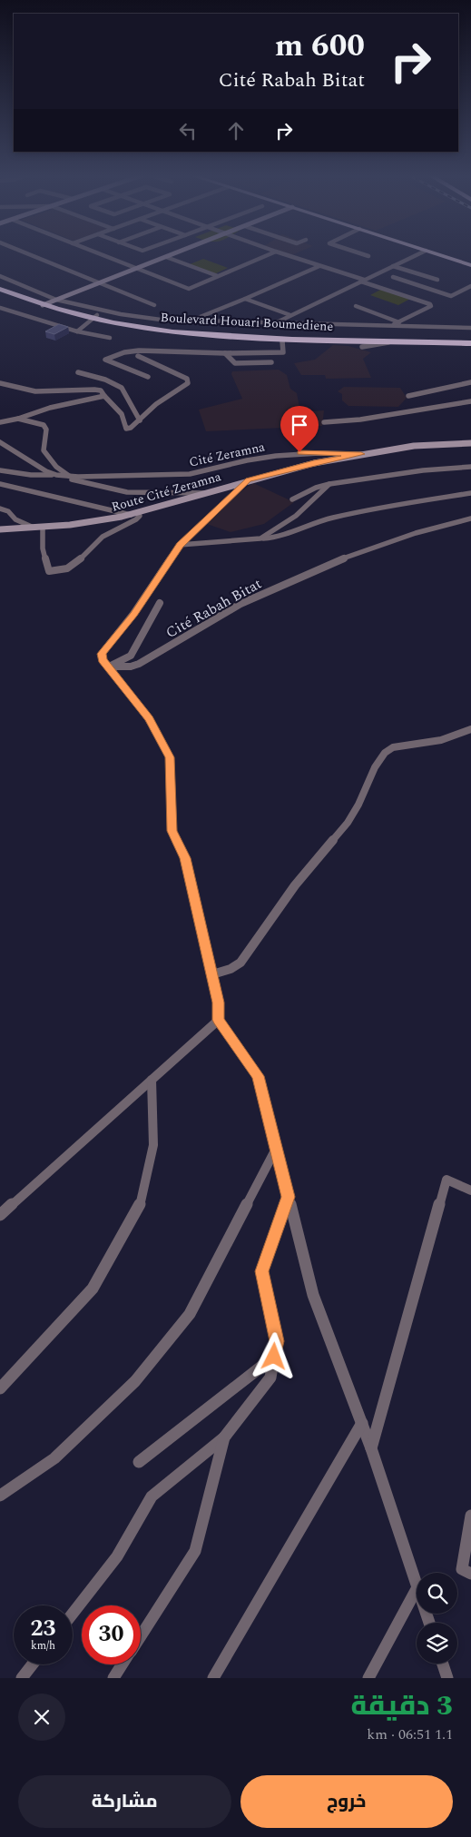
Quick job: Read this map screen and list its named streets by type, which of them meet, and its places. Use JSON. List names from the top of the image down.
{
  "streets": {
    "highway": ["Boulevard Houari Boumediene"],
    "street": ["Cité Zeramna", "Route Cité Zeramna", "Cité Rabah Bitat"]
  },
  "crossings": [
    ["Cité Zeramna", "Route Cité Zeramna"]
  ],
  "page": {
    "turn": ["600 m", "Cité Rabah Bitat"],
    "speed": "23 km/h",
    "limit": "30",
    "heading": ["3 دقيقة", "1.1 km · 06:51"],
    "buttons": ["خروج", "مشاركة"]
  }
}
